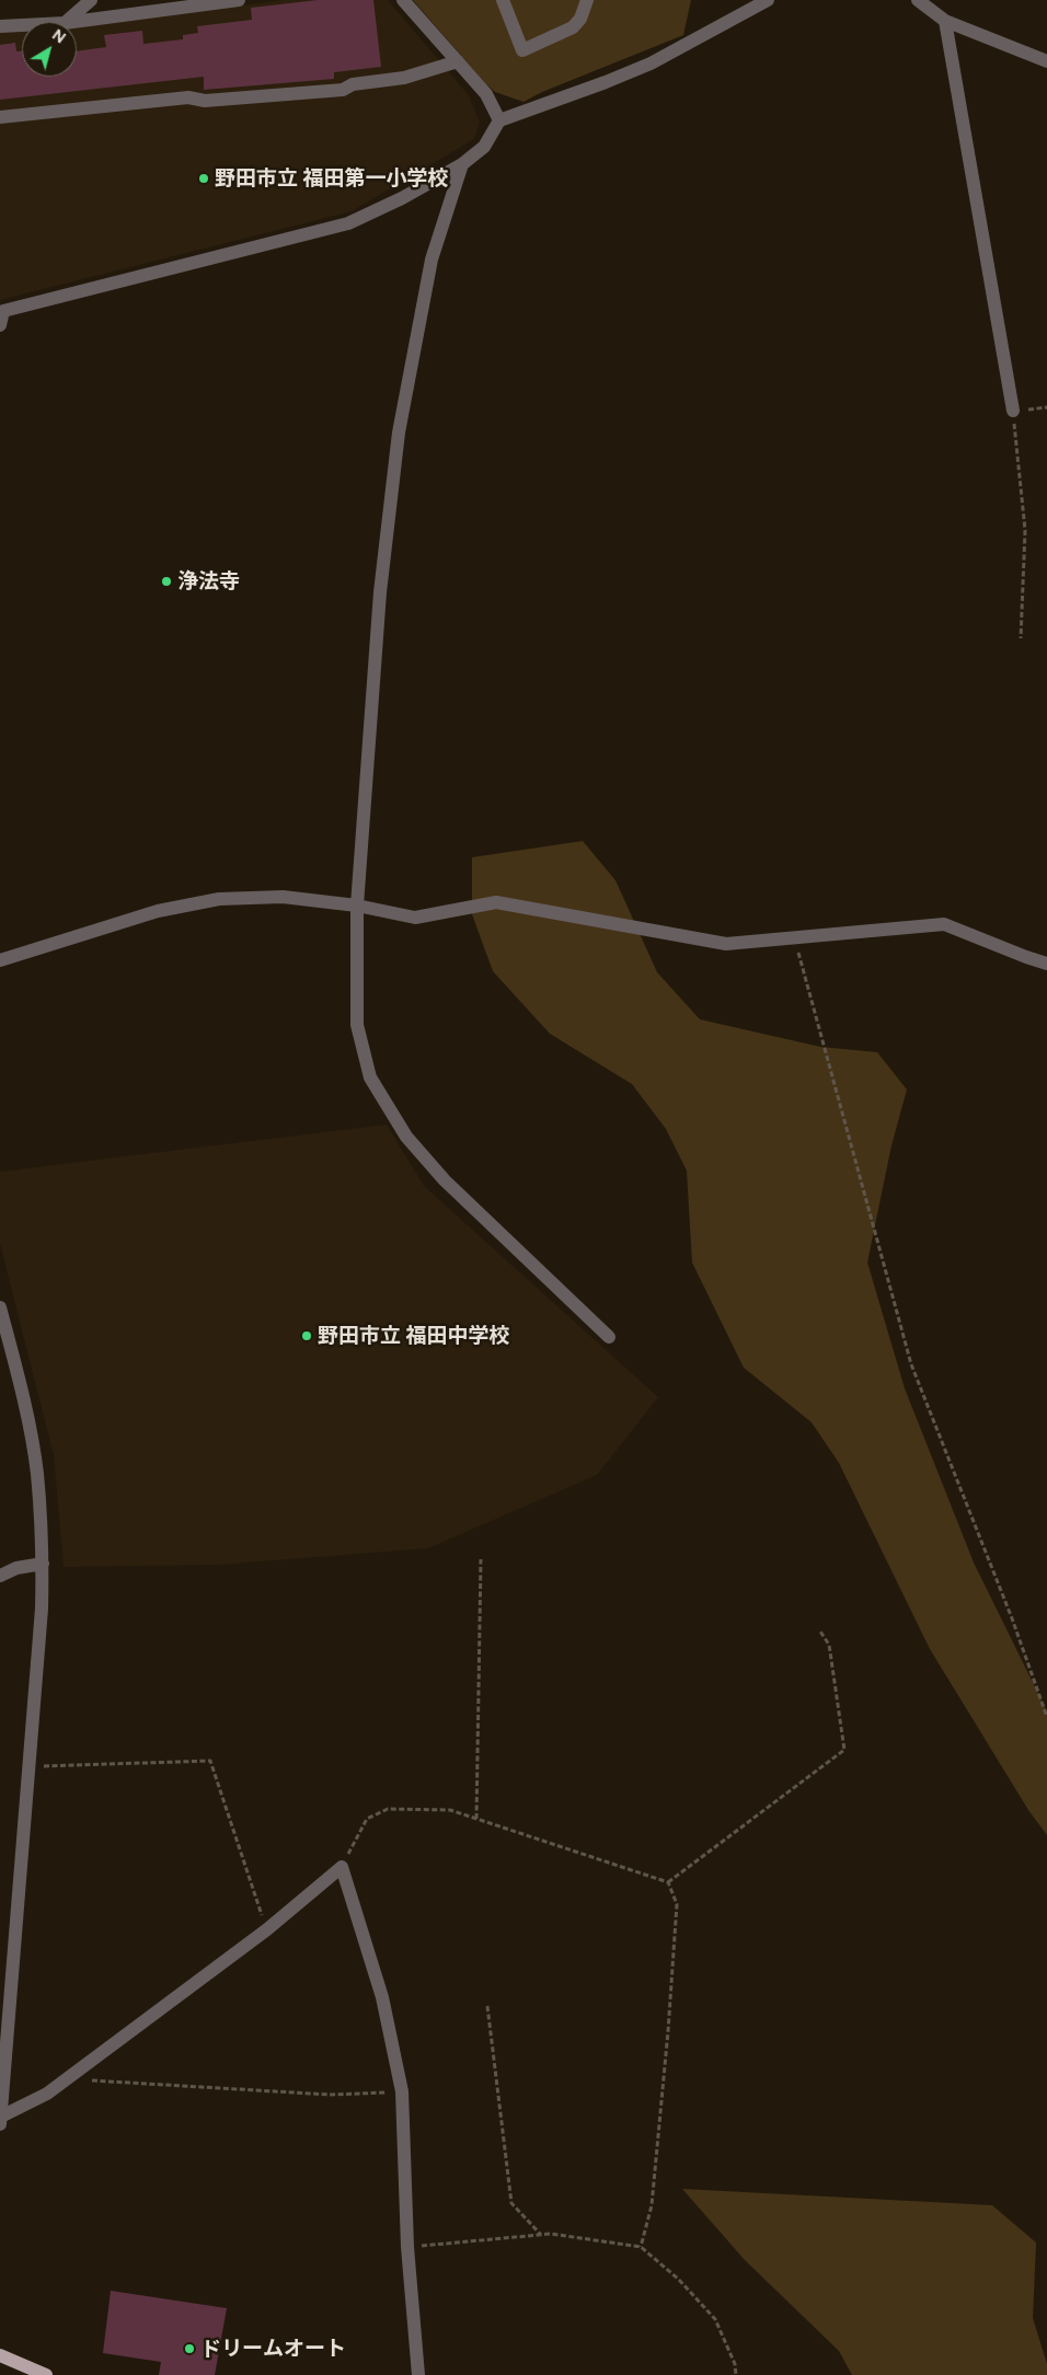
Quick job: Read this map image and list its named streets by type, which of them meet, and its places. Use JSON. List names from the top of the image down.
{
  "places": [
    "野田市立 福田第一小学校",
    "浄法寺",
    "野田市立 福田中学校",
    "ドリームオート"
  ],
  "north": "top right"
}
